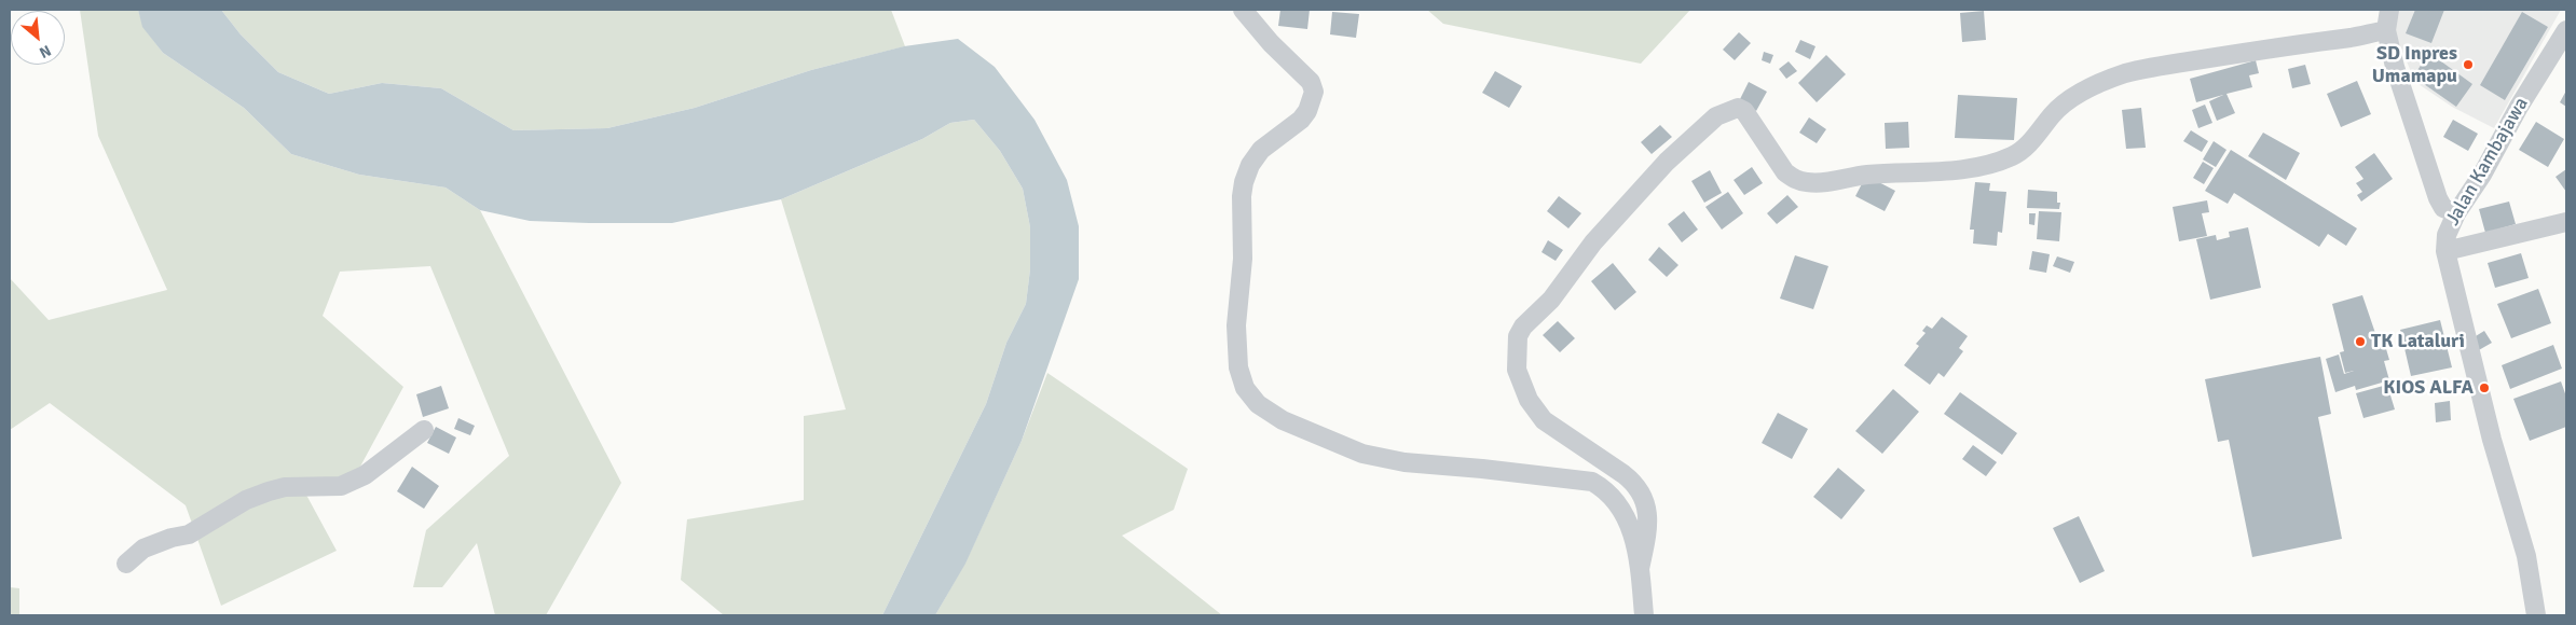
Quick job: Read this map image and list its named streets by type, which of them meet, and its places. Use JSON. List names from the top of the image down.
{
  "streets": {
    "street": ["Jalan Kambajawa"]
  },
  "places": ["SD Inpres Umamapu", "TK Lataluri", "KIOS ALFA"],
  "north": "bottom right"
}
